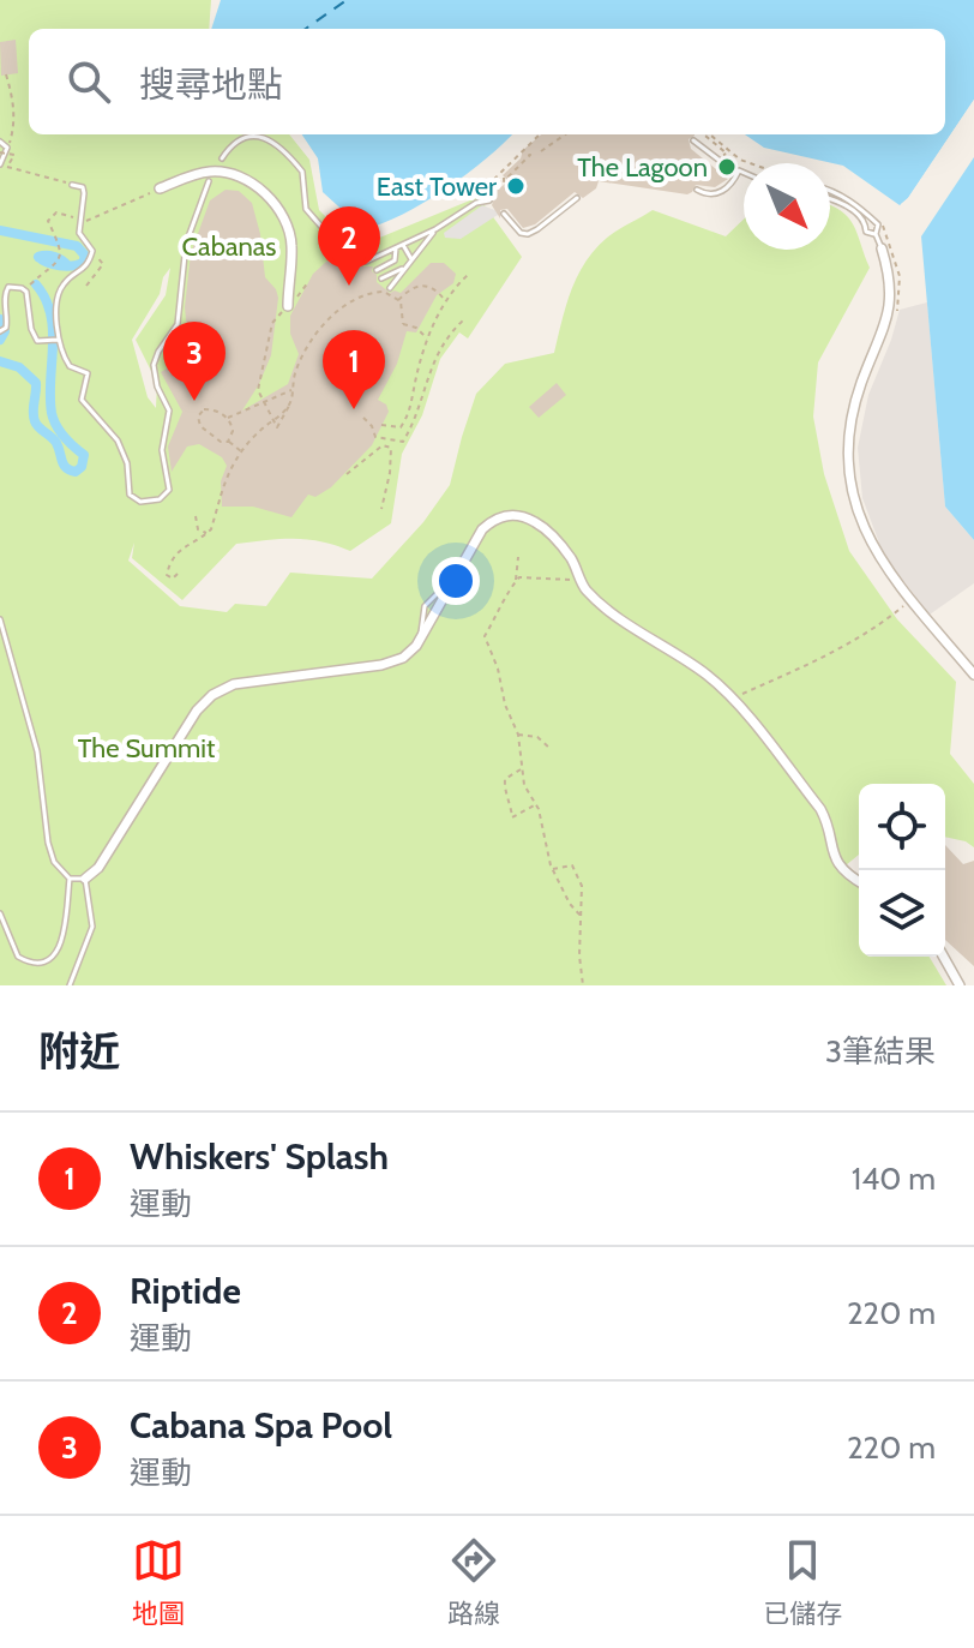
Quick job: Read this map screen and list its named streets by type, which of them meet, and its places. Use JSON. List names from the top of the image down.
{
  "parks": ["Cabanas", "The Summit"],
  "places": ["The Lagoon", "East Tower"],
  "north": "bottom right",
  "page": {
    "search": "搜尋地點",
    "pins": ["2", "3", "1"],
    "heading": ["附近", "3筆結果"],
    "list": [
      {
        "mark": "1",
        "name": "Whiskers' Splash",
        "note": "運動",
        "value": "140 m"
      },
      {
        "mark": "2",
        "name": "Riptide",
        "note": "運動",
        "value": "220 m"
      },
      {
        "mark": "3",
        "name": "Cabana Spa Pool",
        "note": "運動",
        "value": "220 m"
      }
    ],
    "nav": ["地圖", "路線", "已儲存"]
  }
}
